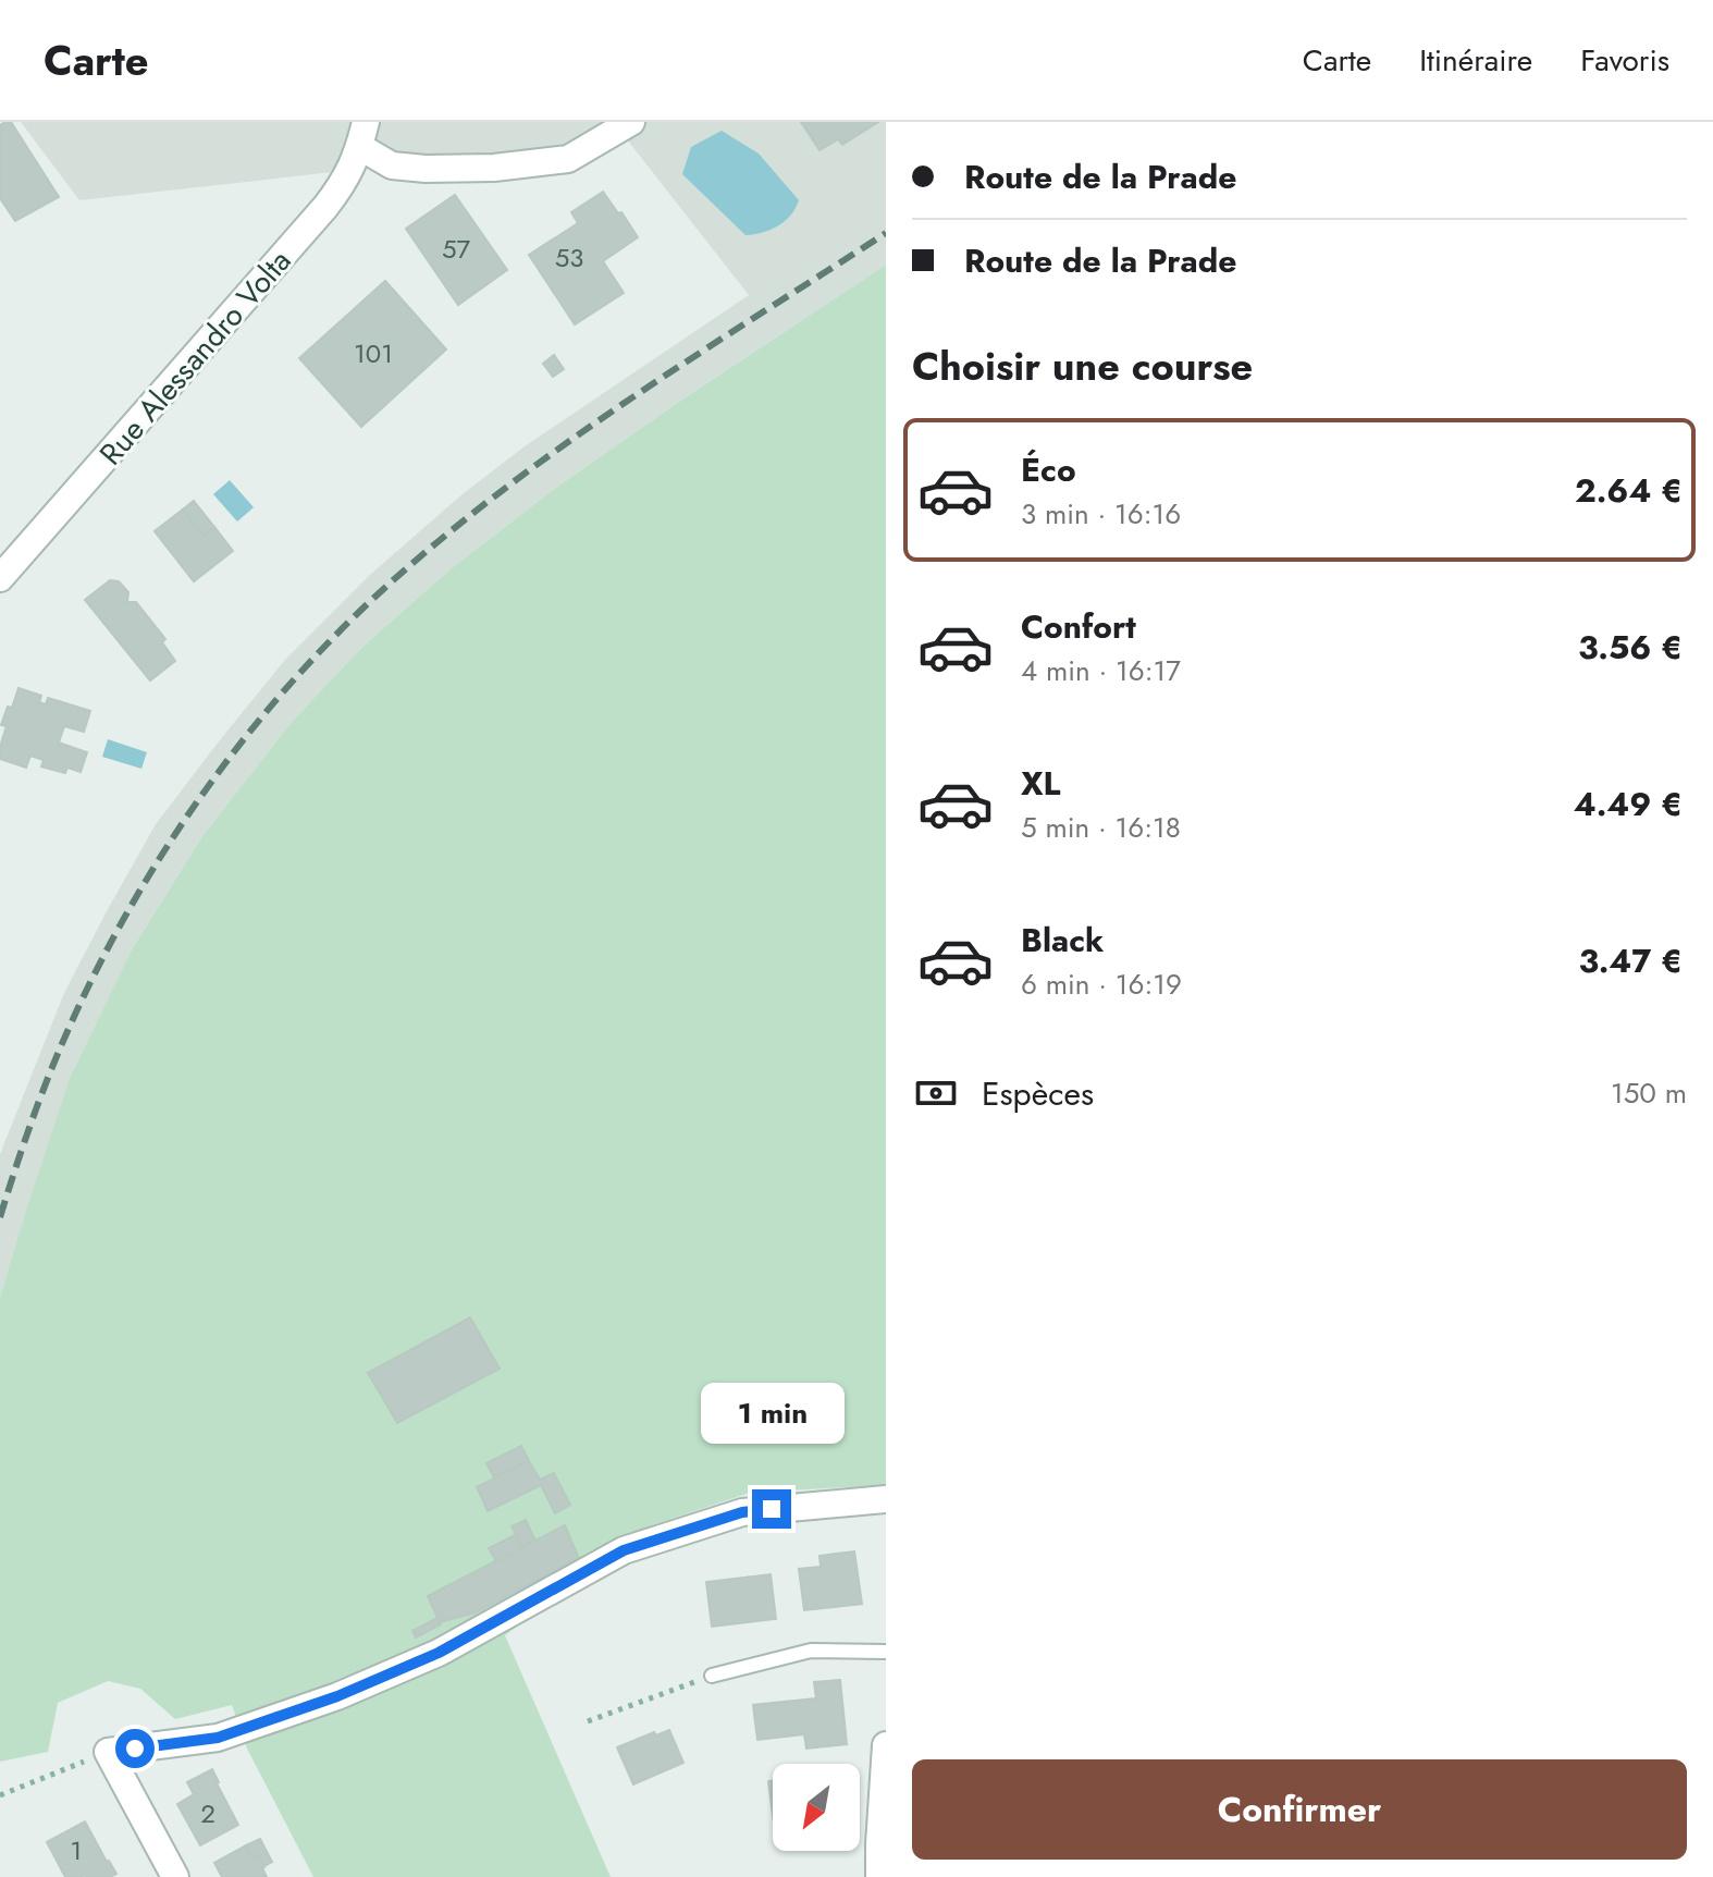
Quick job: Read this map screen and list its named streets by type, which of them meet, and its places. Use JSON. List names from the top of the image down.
{
  "streets": {
    "street": ["Rue Alessandro Volta"]
  },
  "house_numbers": [
    "57",
    "53",
    "101",
    "2",
    "1"
  ],
  "north": "bottom left",
  "page": {
    "header": "Carte",
    "nav": ["Carte", "Itinéraire", "Favoris"],
    "banner": ["Route de la Prade", "Route de la Prade"],
    "heading": "Choisir une course",
    "list": [
      {
        "name": "Éco",
        "note": "3 min · 16:16",
        "value": "2.64 €"
      },
      {
        "name": "Confort",
        "note": "4 min · 16:17",
        "value": "3.56 €"
      },
      {
        "name": "XL",
        "note": "5 min · 16:18",
        "value": "4.49 €"
      },
      {
        "name": "Black",
        "note": "6 min · 16:19",
        "value": "3.47 €"
      }
    ],
    "pay": ["Espèces", "150 m"],
    "bubble": "1 min",
    "buttons": "Confirmer"
  }
}
